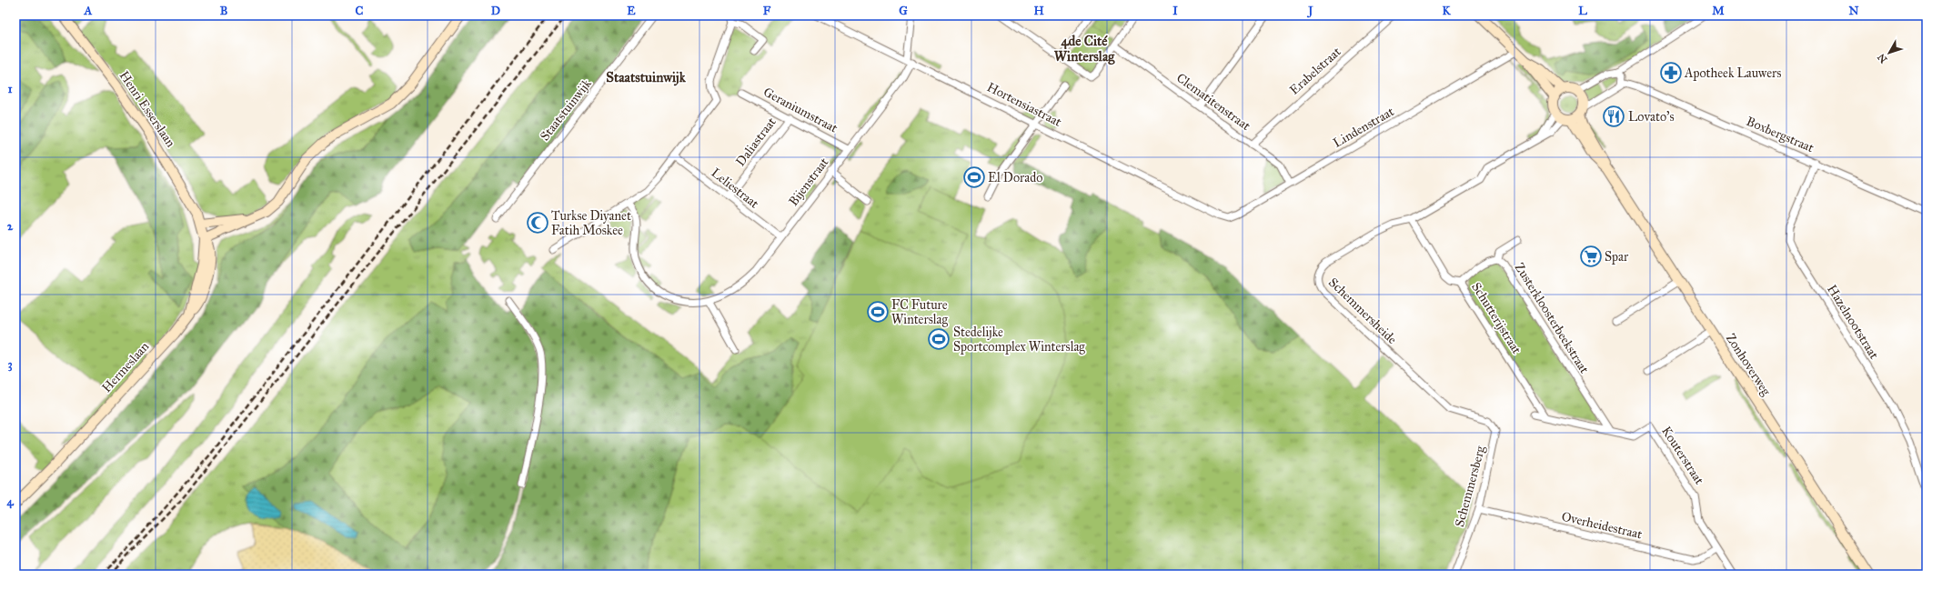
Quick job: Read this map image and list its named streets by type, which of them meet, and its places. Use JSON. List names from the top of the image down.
{
  "streets": {
    "street": [
      "Erabelstraat",
      "Clematitenstraat",
      "Hortensiastraat",
      "Henri Esserslaan",
      "Staatstuinwijk",
      "Geraniumstraat",
      "Lindenstraat",
      "Boxbergstraat",
      "Daliastraat",
      "Bijenstraat",
      "Leliestraat",
      "Schemmersheide",
      "Schutterijstraat",
      "Zusterkloosterbeekstraat",
      "Hazelnootstraat",
      "Zonhoverweg",
      "Hermeslaan",
      "Kouterstraat",
      "Schemmersberg",
      "Overheidestraat"
    ]
  },
  "crossings": [
    ["Erabelstraat", "Clematitenstraat"],
    ["Clematitenstraat", "Lindenstraat"],
    ["Hortensiastraat", "Lindenstraat"],
    ["Hortensiastraat", "Bijenstraat"],
    ["Geraniumstraat", "Daliastraat"],
    ["Geraniumstraat", "Bijenstraat"],
    ["Boxbergstraat", "Hazelnootstraat"],
    ["Daliastraat", "Leliestraat"],
    ["Bijenstraat", "Leliestraat"],
    ["Schemmersheide", "Schutterijstraat"],
    ["Schemmersheide", "Zonhoverweg"],
    ["Schemmersheide", "Schemmersberg"],
    ["Schutterijstraat", "Zusterkloosterbeekstraat"],
    ["Schutterijstraat", "Kouterstraat"],
    ["Zusterkloosterbeekstraat", "Kouterstraat"],
    ["Kouterstraat", "Overheidestraat"],
    ["Schemmersberg", "Overheidestraat"]
  ],
  "districts": ["4de Cité Winterslag", "Staatstuinwijk"],
  "places": {
    "pharmacy": ["Apotheek Lauwers"],
    "restaurant": ["Lovato's"],
    "sports": ["El Dorado", "FC Future Winterslag", "Stedelijke Sportcomplex Winterslag"],
    "mosque": ["Turkse Diyanet Fatih Moskee"],
    "supermarket": ["Spar"]
  },
  "north": "bottom left",
  "grid": {
    "columns": [
      "A",
      "B",
      "C",
      "D",
      "E",
      "F",
      "G",
      "H",
      "I",
      "J",
      "K",
      "L",
      "M",
      "N"
    ],
    "rows": [
      "1",
      "2",
      "3",
      "4"
    ]
  }
}
